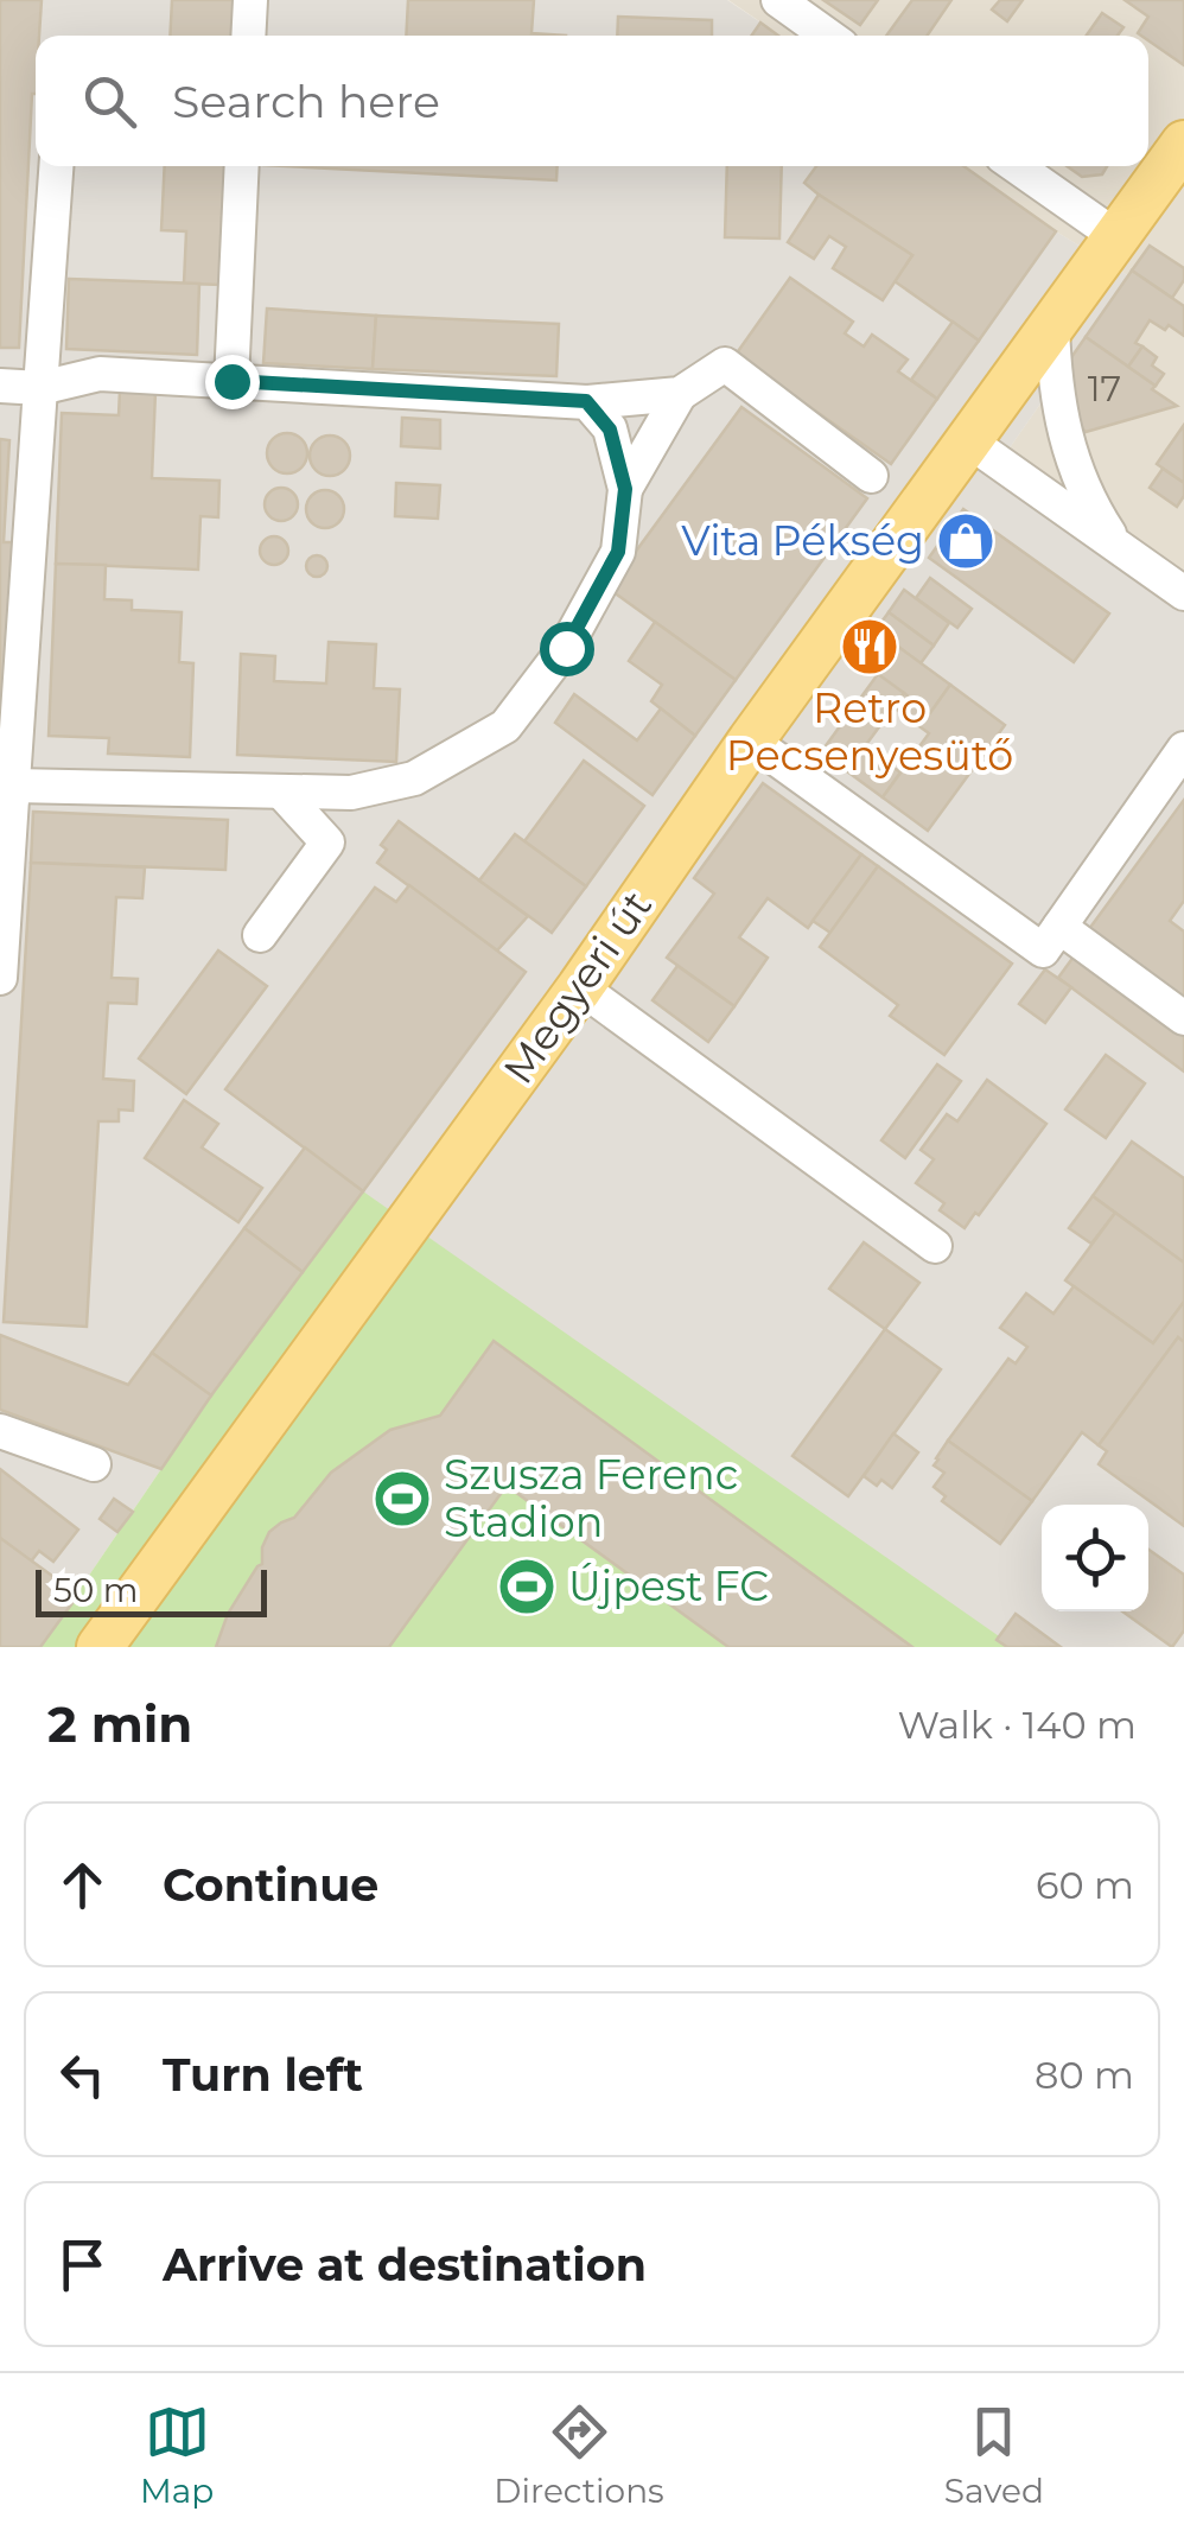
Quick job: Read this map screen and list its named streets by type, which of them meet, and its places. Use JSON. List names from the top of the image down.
{
  "streets": {
    "main road": ["Megyeri út"]
  },
  "places": {
    "shop": ["Vita Pékség"],
    "restaurant": ["Retro Pecsenyesütő"],
    "sports": ["Szusza Ferenc Stadion", "Újpest FC"]
  },
  "house_numbers": ["17"],
  "scale_bar": "50 m",
  "page": {
    "search": "Search here",
    "scale": "50 m",
    "heading": ["2 min", "Walk · 140 m"],
    "list": [
      ["Continue", "60 m"],
      ["Turn left", "80 m"],
      "Arrive at destination"
    ],
    "nav": ["Map", "Directions", "Saved"]
  }
}
